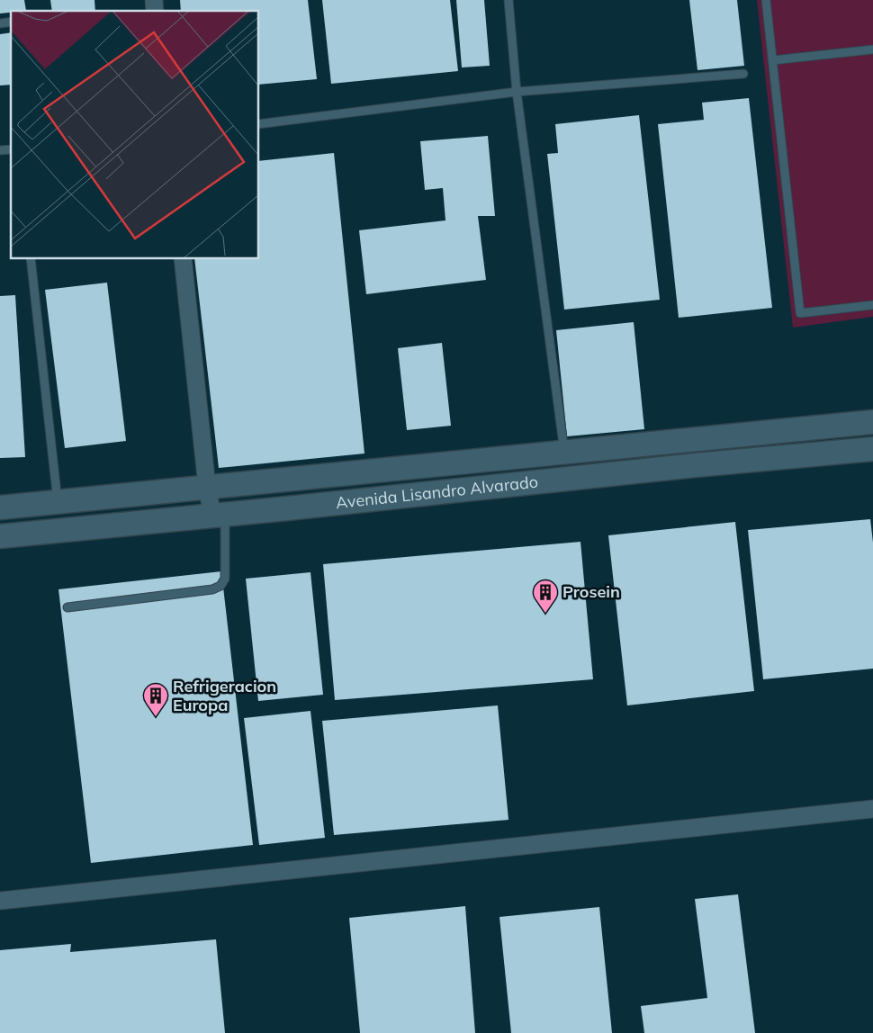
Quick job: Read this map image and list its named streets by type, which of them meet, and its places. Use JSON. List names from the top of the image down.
{
  "streets": {
    "street": ["Avenida Lisandro Alvarado"]
  },
  "places": {
    "building": ["Prosein", "Refrigeracion Europa"]
  }
}
